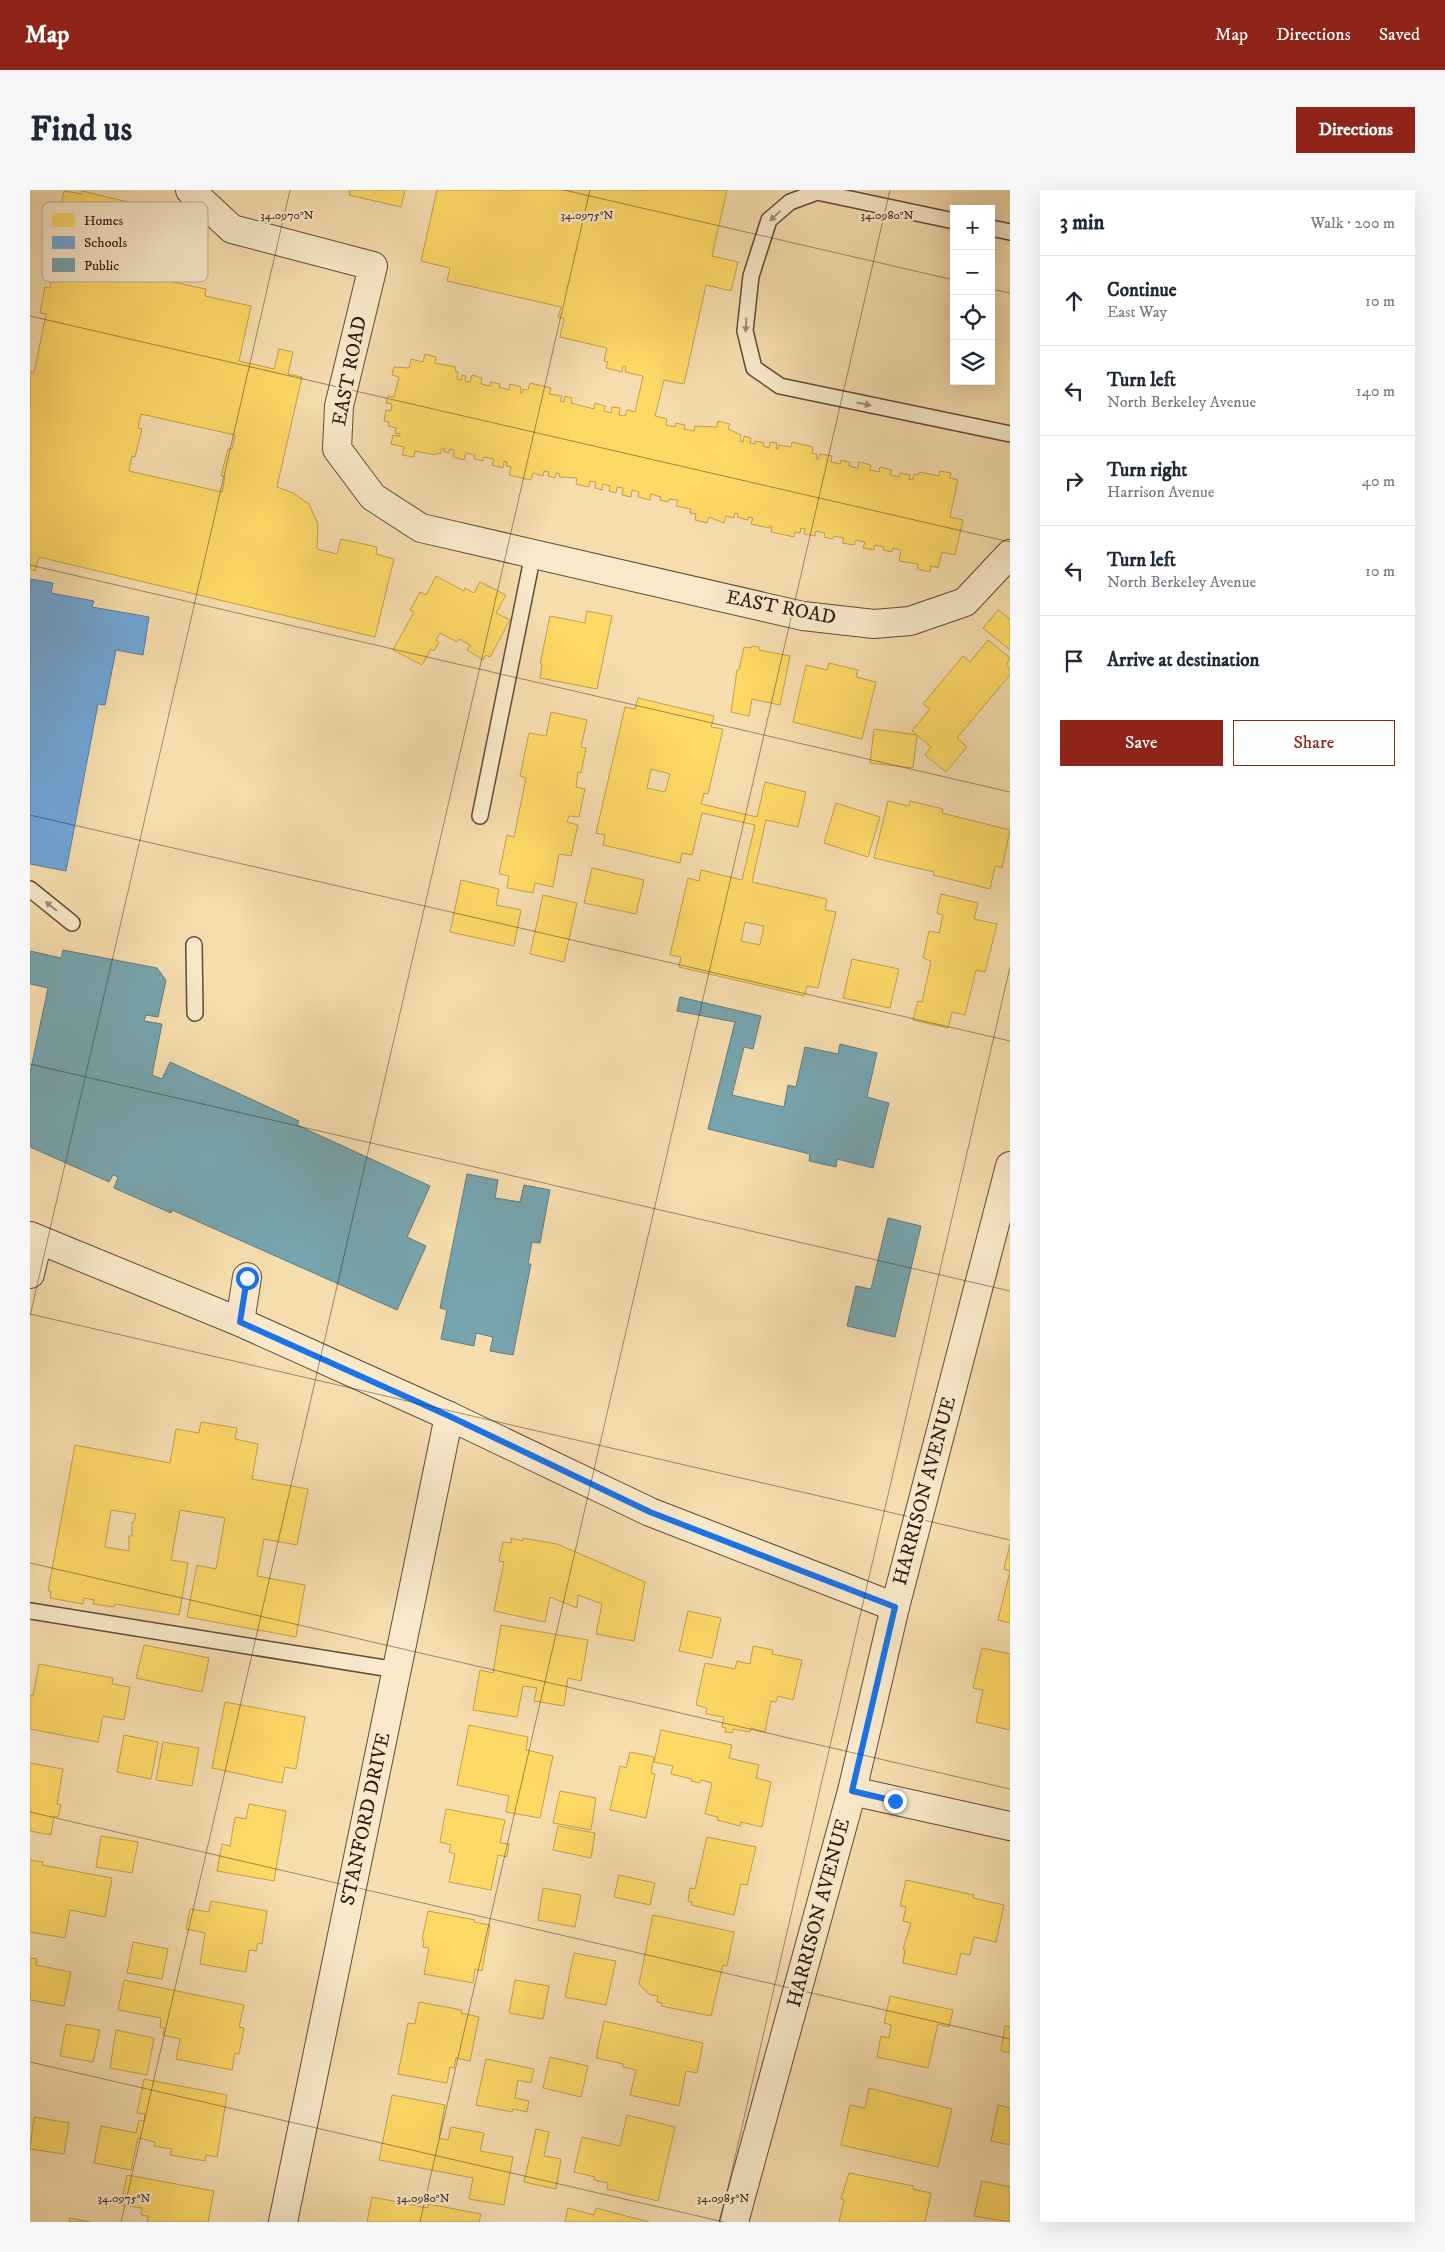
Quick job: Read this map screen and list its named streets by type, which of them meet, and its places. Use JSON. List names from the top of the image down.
{
  "streets": {
    "street": ["EAST ROAD", "HARRISON AVENUE", "STANFORD DRIVE"]
  },
  "legend": ["Homes", "Schools", "Public"],
  "page": {
    "header": "Map",
    "nav": ["Map", "Directions", "Saved"],
    "buttons": [
      "Directions",
      ["Save", "Share"]
    ],
    "title": "Find us",
    "heading": ["3 min", "Walk · 200 m"],
    "map_buttons": ["+", "−"],
    "list": [
      ["Continue", "East Way", "10 m"],
      ["Turn left", "North Berkeley Avenue", "140 m"],
      ["Turn right", "Harrison Avenue", "40 m"],
      ["Turn left", "North Berkeley Avenue", "10 m"],
      "Arrive at destination"
    ]
  },
  "coordinates": [
    "34.0970°N",
    "34.0975°N",
    "34.0980°N",
    "34.0985°N"
  ]
}
